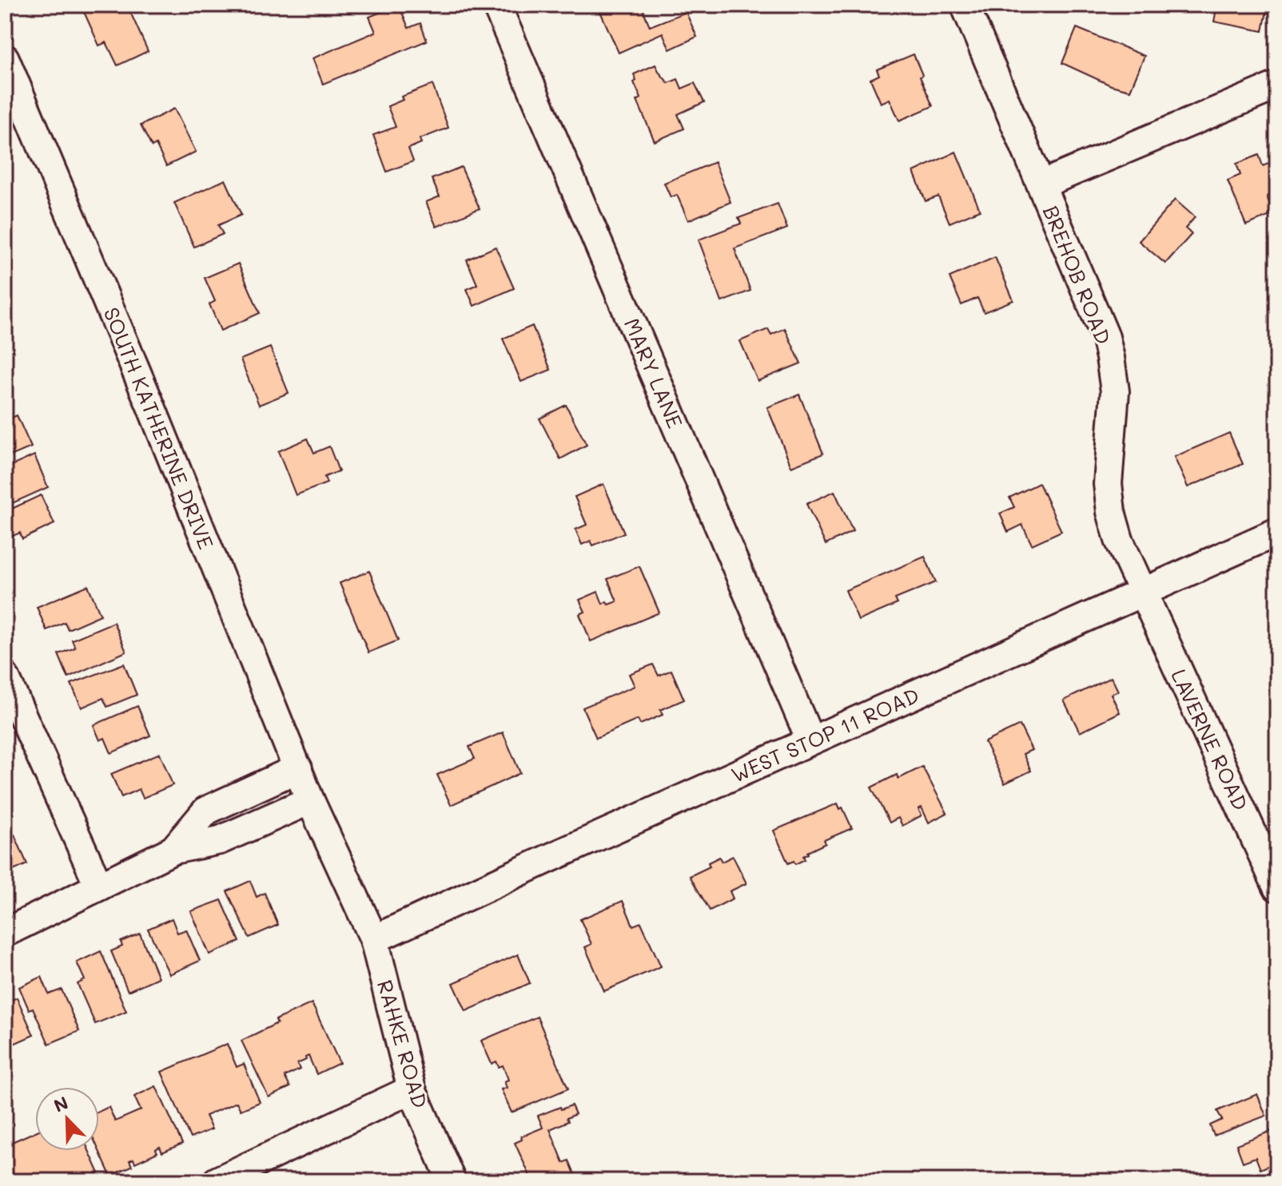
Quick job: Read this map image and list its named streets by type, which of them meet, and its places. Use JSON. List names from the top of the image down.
{
  "streets": {
    "street": [
      "BREHOB ROAD",
      "MARY LANE",
      "SOUTH KATHERINE DRIVE",
      "WEST STOP 11 ROAD",
      "LAVERNE ROAD",
      "RAHKE ROAD"
    ]
  },
  "crossings": [
    ["BREHOB ROAD", "WEST STOP 11 ROAD"],
    ["BREHOB ROAD", "LAVERNE ROAD"],
    ["MARY LANE", "WEST STOP 11 ROAD"],
    ["SOUTH KATHERINE DRIVE", "RAHKE ROAD"],
    ["WEST STOP 11 ROAD", "LAVERNE ROAD"],
    ["WEST STOP 11 ROAD", "RAHKE ROAD"]
  ],
  "north": "top left"
}
